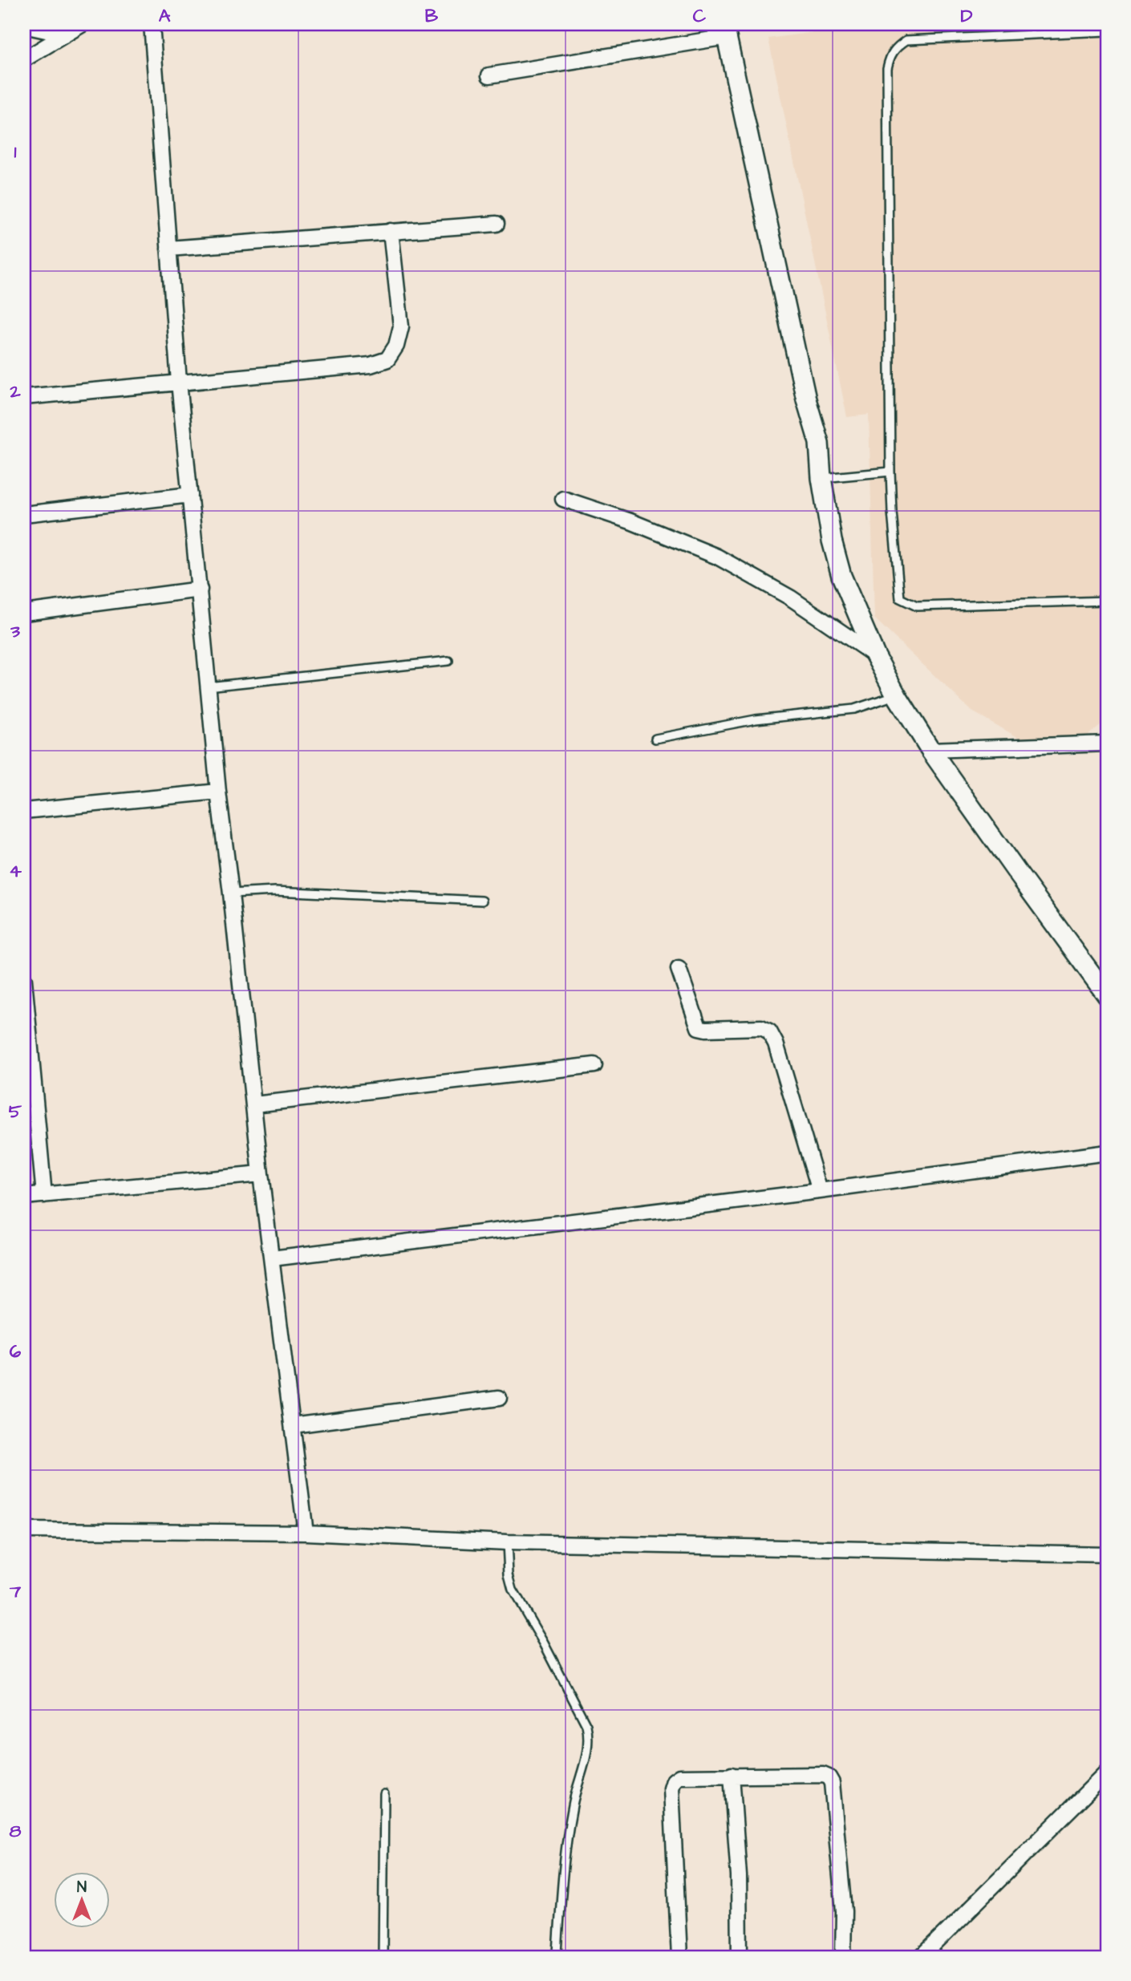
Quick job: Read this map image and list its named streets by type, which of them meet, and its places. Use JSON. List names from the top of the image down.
{
  "north": "top",
  "grid": {
    "columns": [
      "A",
      "B",
      "C",
      "D"
    ],
    "rows": [
      "1",
      "2",
      "3",
      "4",
      "5",
      "6",
      "7",
      "8"
    ]
  }
}
